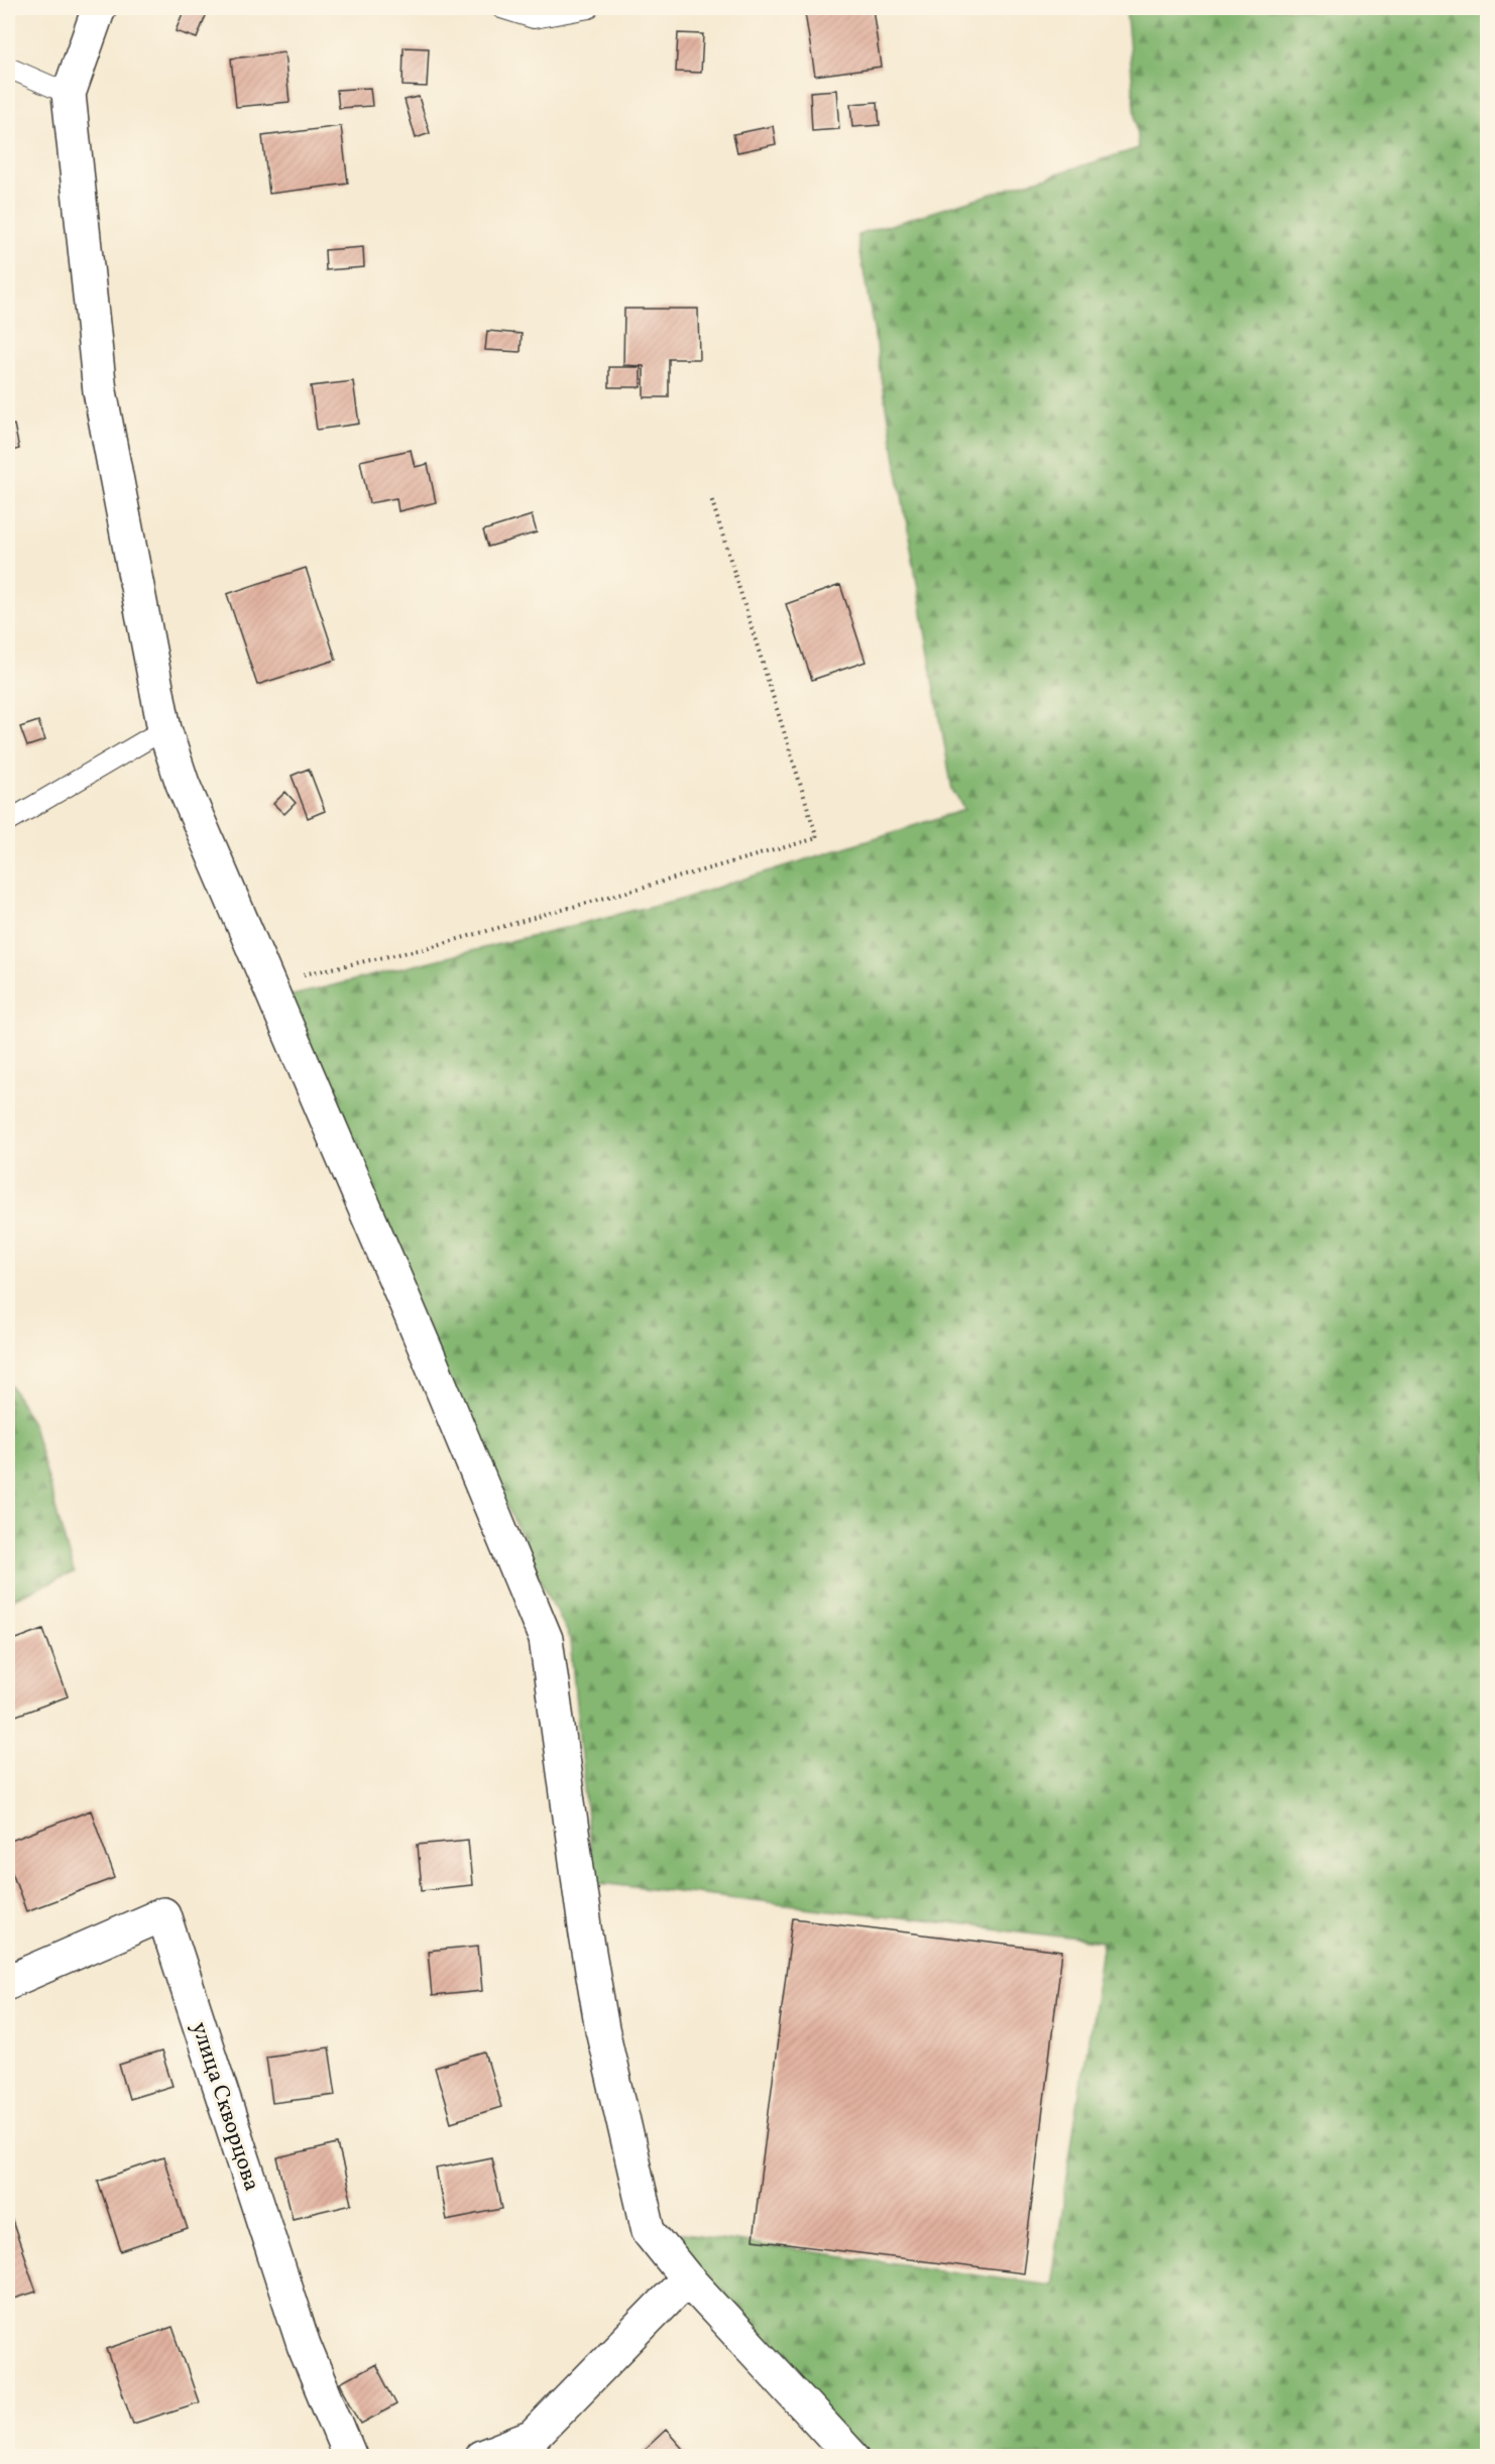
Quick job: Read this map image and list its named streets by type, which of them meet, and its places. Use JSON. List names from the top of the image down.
{
  "streets": {
    "street": ["улица Скворцова"]
  }
}
